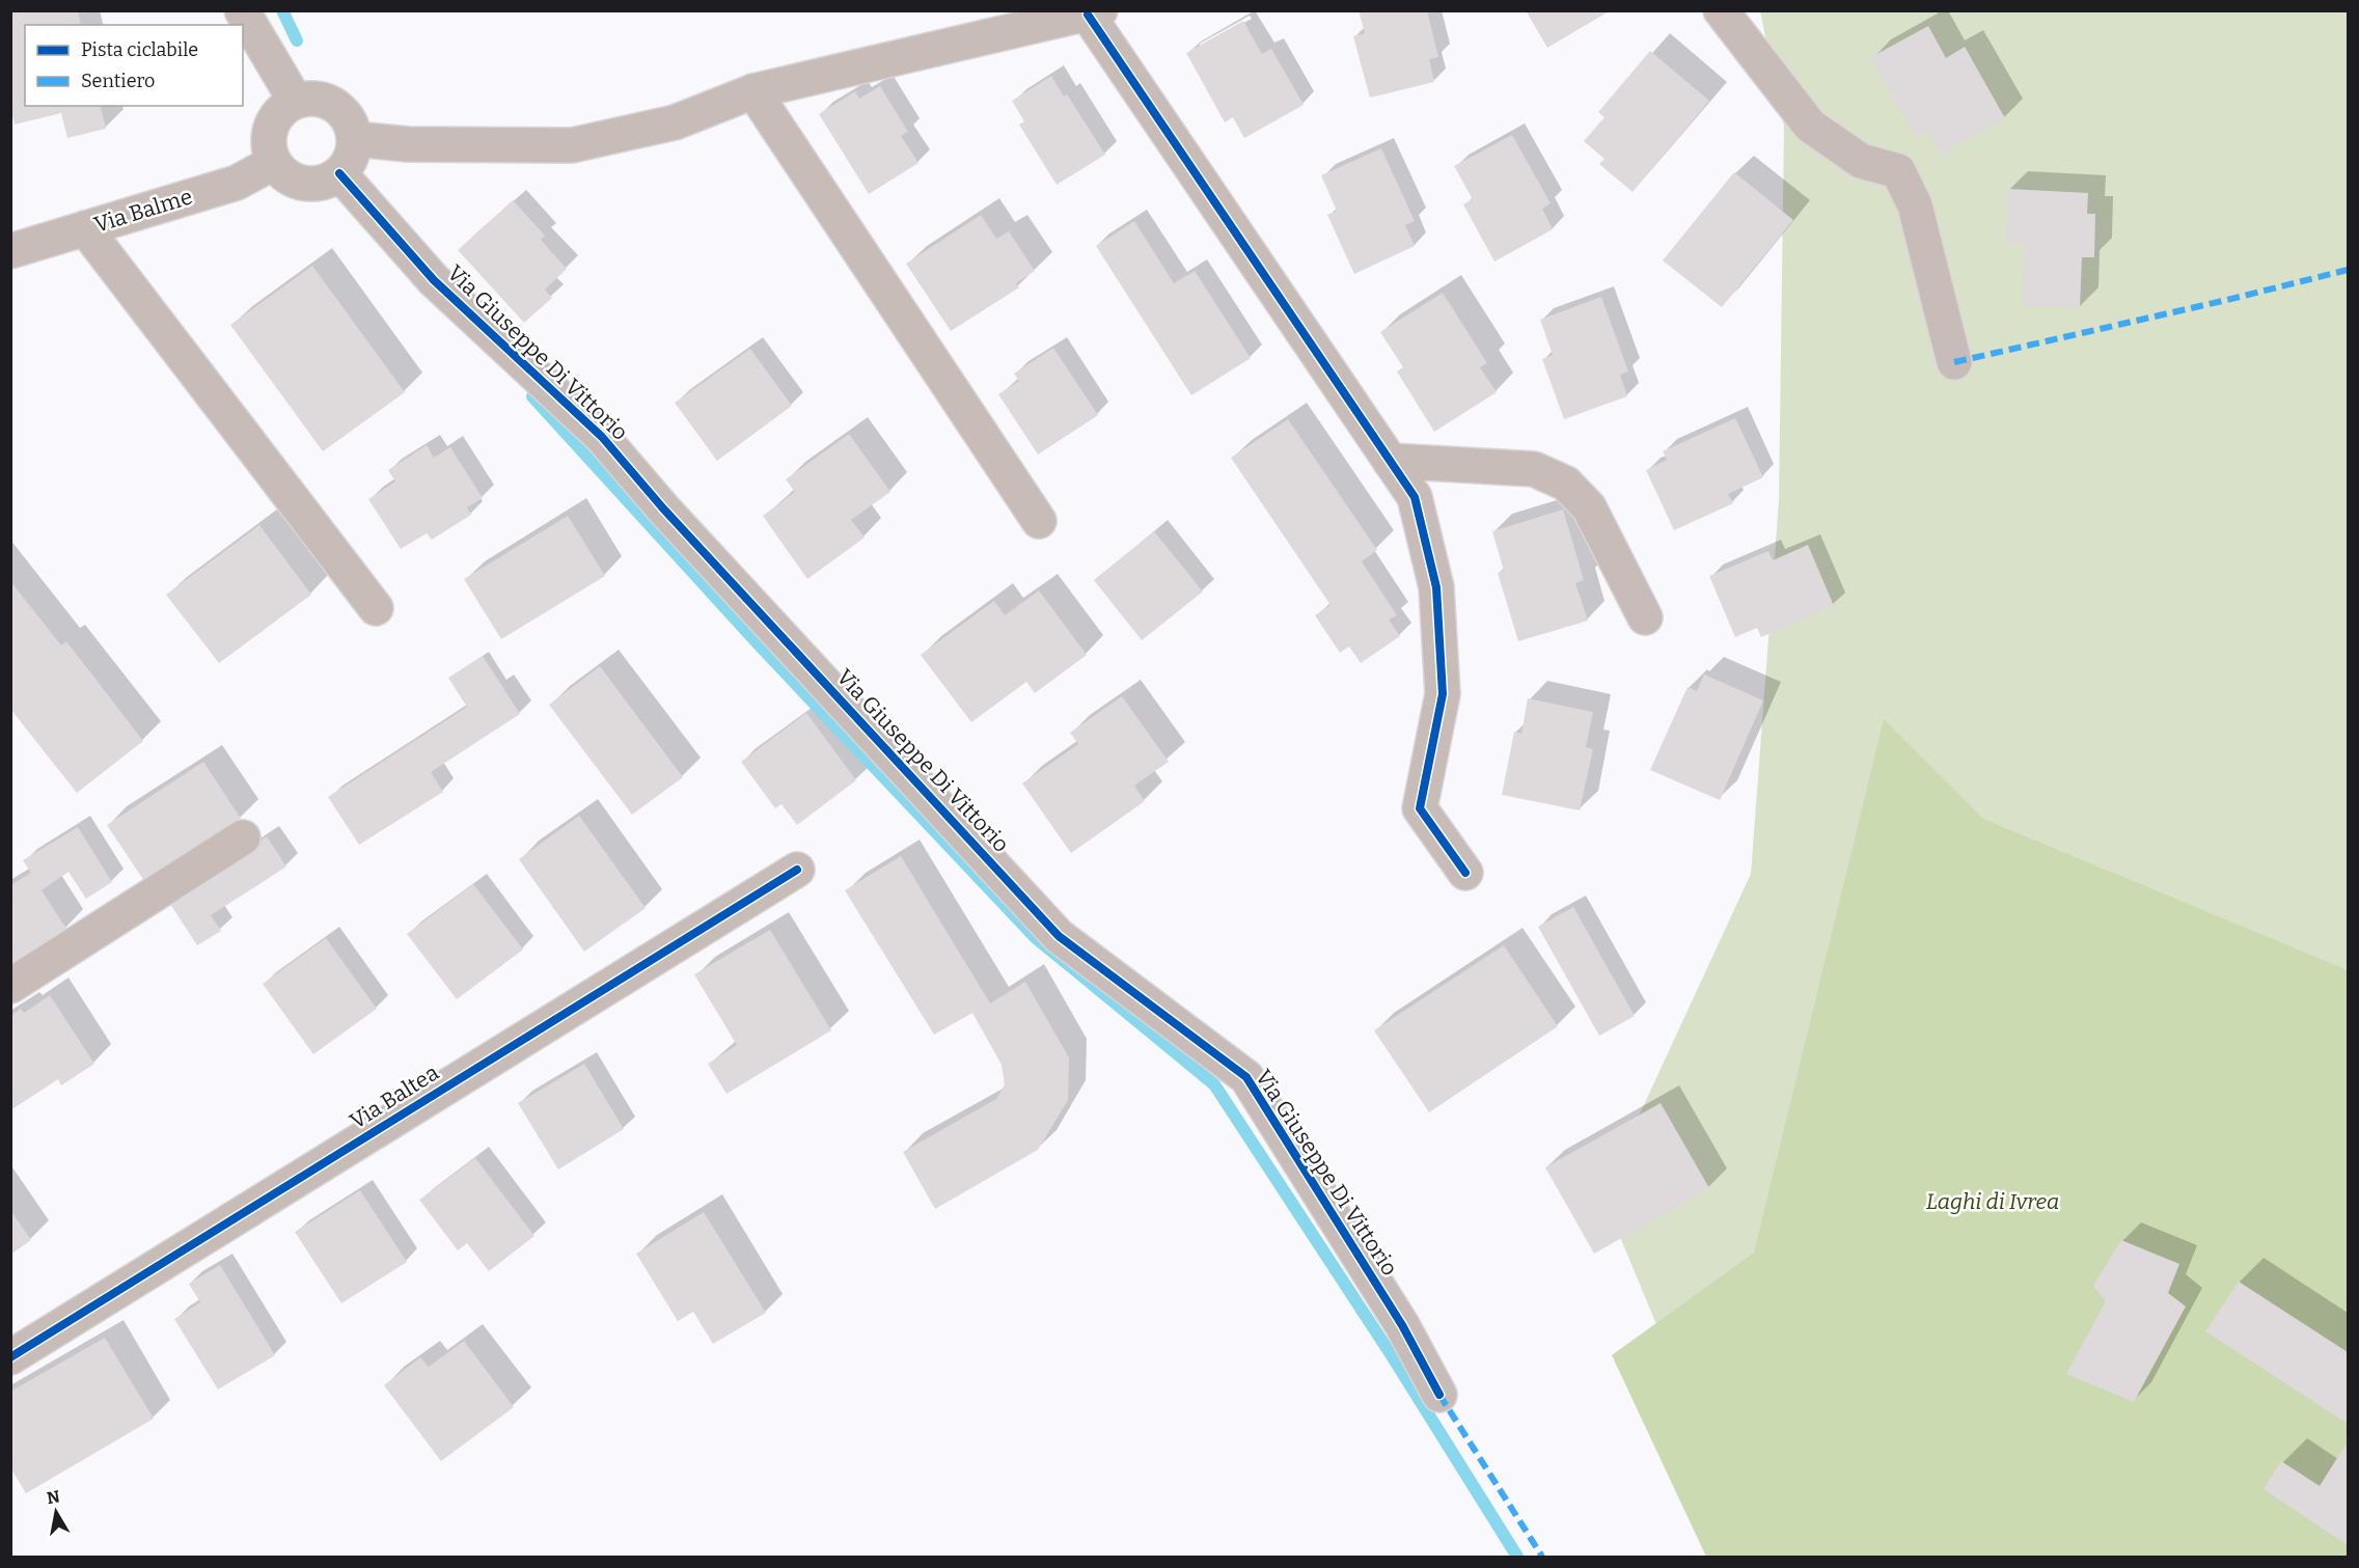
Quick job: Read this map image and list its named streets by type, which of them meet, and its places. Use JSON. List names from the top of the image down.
{
  "streets": {
    "street": ["Via Balme", "Via Giuseppe Di Vittorio", "Via Baltea"]
  },
  "crossings": [
    ["Via Balme", "Via Giuseppe Di Vittorio"]
  ],
  "parks": ["Laghi di Ivrea"],
  "legend": ["Pista ciclabile", "Sentiero"],
  "north": "top"
}
